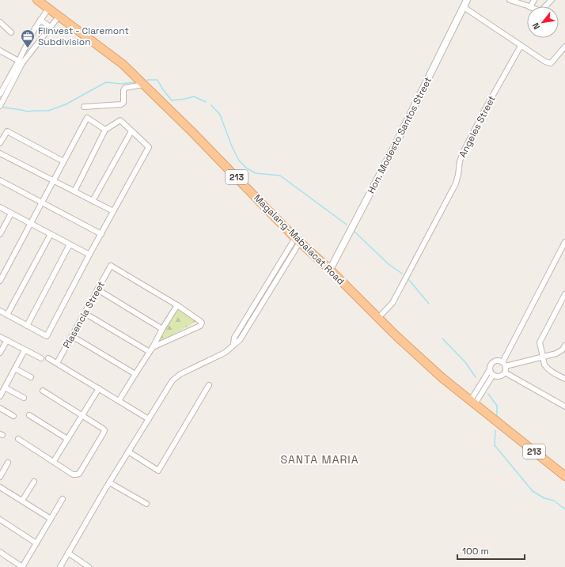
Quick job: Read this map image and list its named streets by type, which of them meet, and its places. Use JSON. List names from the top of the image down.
{
  "streets": {
    "main road": ["213", "Magalang-Mabalacat Road"],
    "street": ["Angeles Street", "Hon. Modesto Santos Street", "Plasencia Street"]
  },
  "crossings": [
    ["Angeles Street", "Magalang-Mabalacat Road"],
    ["Hon. Modesto Santos Street", "Magalang-Mabalacat Road"]
  ],
  "districts": ["SANTA MARIA"],
  "places": {
    "office": ["Flinvest - Claremont Subdivision"]
  },
  "scale_bar": "100 m",
  "north": "bottom left"
}
